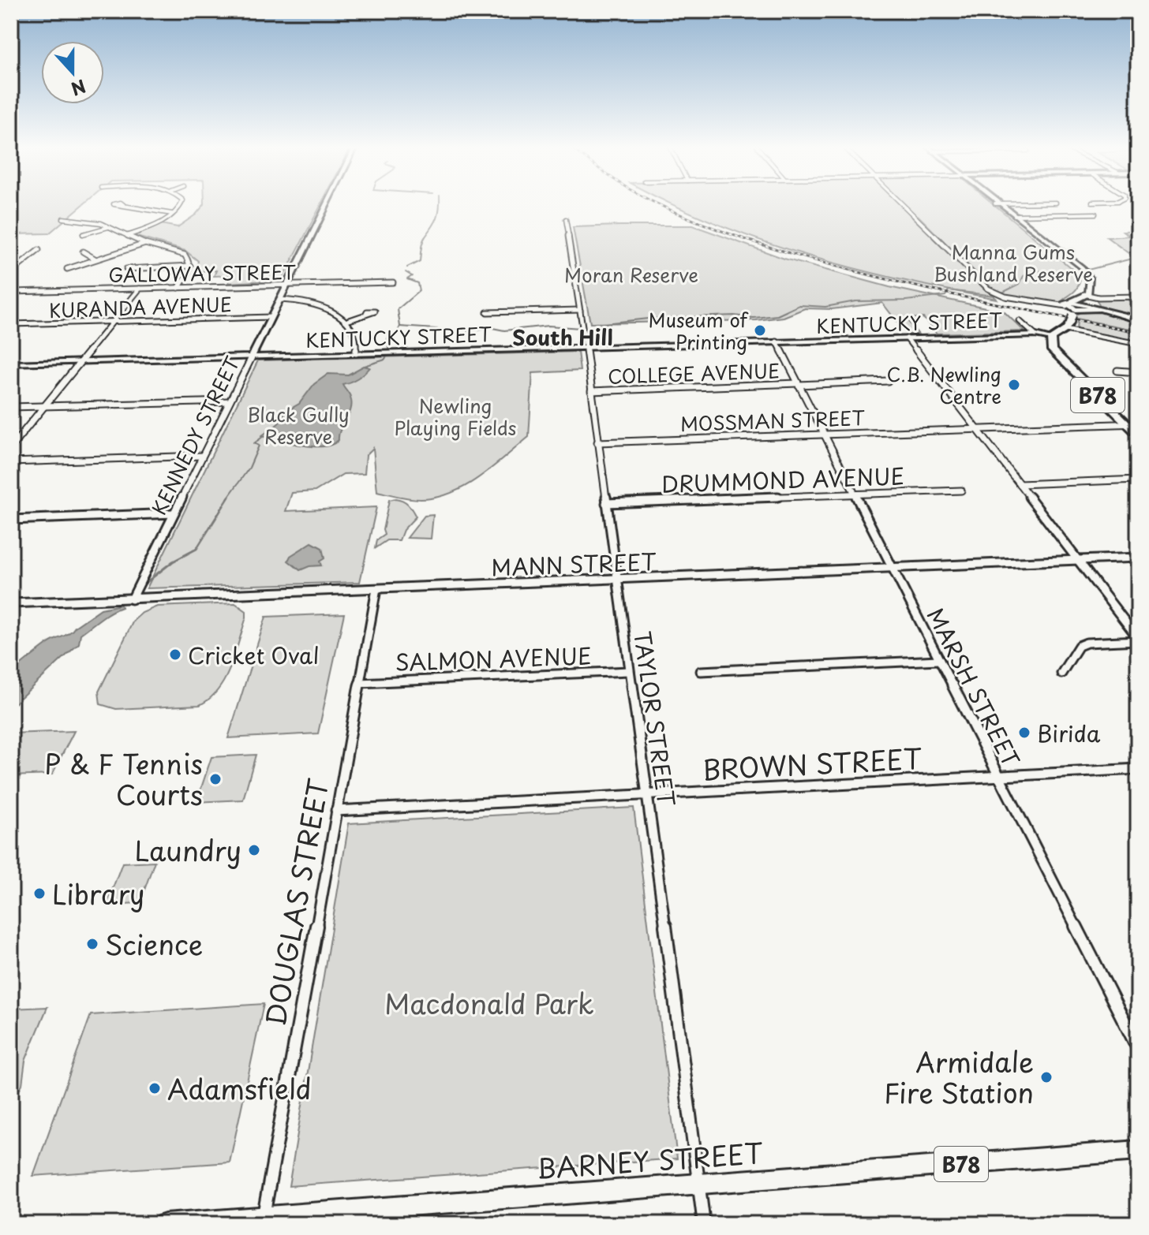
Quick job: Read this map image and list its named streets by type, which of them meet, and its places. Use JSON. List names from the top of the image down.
{
  "streets": {
    "main road": ["B78", "BARNEY STREET"],
    "street": [
      "GALLOWAY STREET",
      "KURANDA AVENUE",
      "KENTUCKY STREET",
      "COLLEGE AVENUE",
      "MOSSMAN STREET",
      "KENNEDY STREET",
      "DRUMMOND AVENUE",
      "MANN STREET",
      "SALMON AVENUE",
      "MARSH STREET",
      "TAYLOR STREET",
      "BROWN STREET",
      "DOUGLAS STREET"
    ]
  },
  "crossings": [
    ["GALLOWAY STREET", "KENNEDY STREET"],
    ["KURANDA AVENUE", "KENNEDY STREET"],
    ["KENTUCKY STREET", "B78"],
    ["KENTUCKY STREET", "KENNEDY STREET"],
    ["KENTUCKY STREET", "MARSH STREET"],
    ["KENTUCKY STREET", "TAYLOR STREET"],
    ["COLLEGE AVENUE", "MARSH STREET"],
    ["COLLEGE AVENUE", "TAYLOR STREET"],
    ["B78", "MOSSMAN STREET"],
    ["MOSSMAN STREET", "MARSH STREET"],
    ["MOSSMAN STREET", "TAYLOR STREET"],
    ["KENNEDY STREET", "MANN STREET"],
    ["DRUMMOND AVENUE", "MARSH STREET"],
    ["DRUMMOND AVENUE", "TAYLOR STREET"],
    ["MANN STREET", "MARSH STREET"],
    ["MANN STREET", "TAYLOR STREET"],
    ["MANN STREET", "DOUGLAS STREET"],
    ["SALMON AVENUE", "TAYLOR STREET"],
    ["SALMON AVENUE", "DOUGLAS STREET"],
    ["MARSH STREET", "BROWN STREET"],
    ["TAYLOR STREET", "BROWN STREET"],
    ["TAYLOR STREET", "BARNEY STREET"],
    ["BROWN STREET", "DOUGLAS STREET"],
    ["DOUGLAS STREET", "BARNEY STREET"]
  ],
  "districts": ["South Hill"],
  "parks": [
    "Manna Gums Bushland Reserve",
    "Moran Reserve",
    "Newling Playing Fields",
    "Black Gully Reserve",
    "Macdonald Park"
  ],
  "places": [
    "Museum of Printing",
    "C.B. Newling Centre",
    "Cricket Oval",
    "Birida",
    "P & F Tennis Courts",
    "Laundry",
    "Library",
    "Science",
    "Armidale Fire Station",
    "Adamsfield"
  ],
  "north": "bottom"
}
